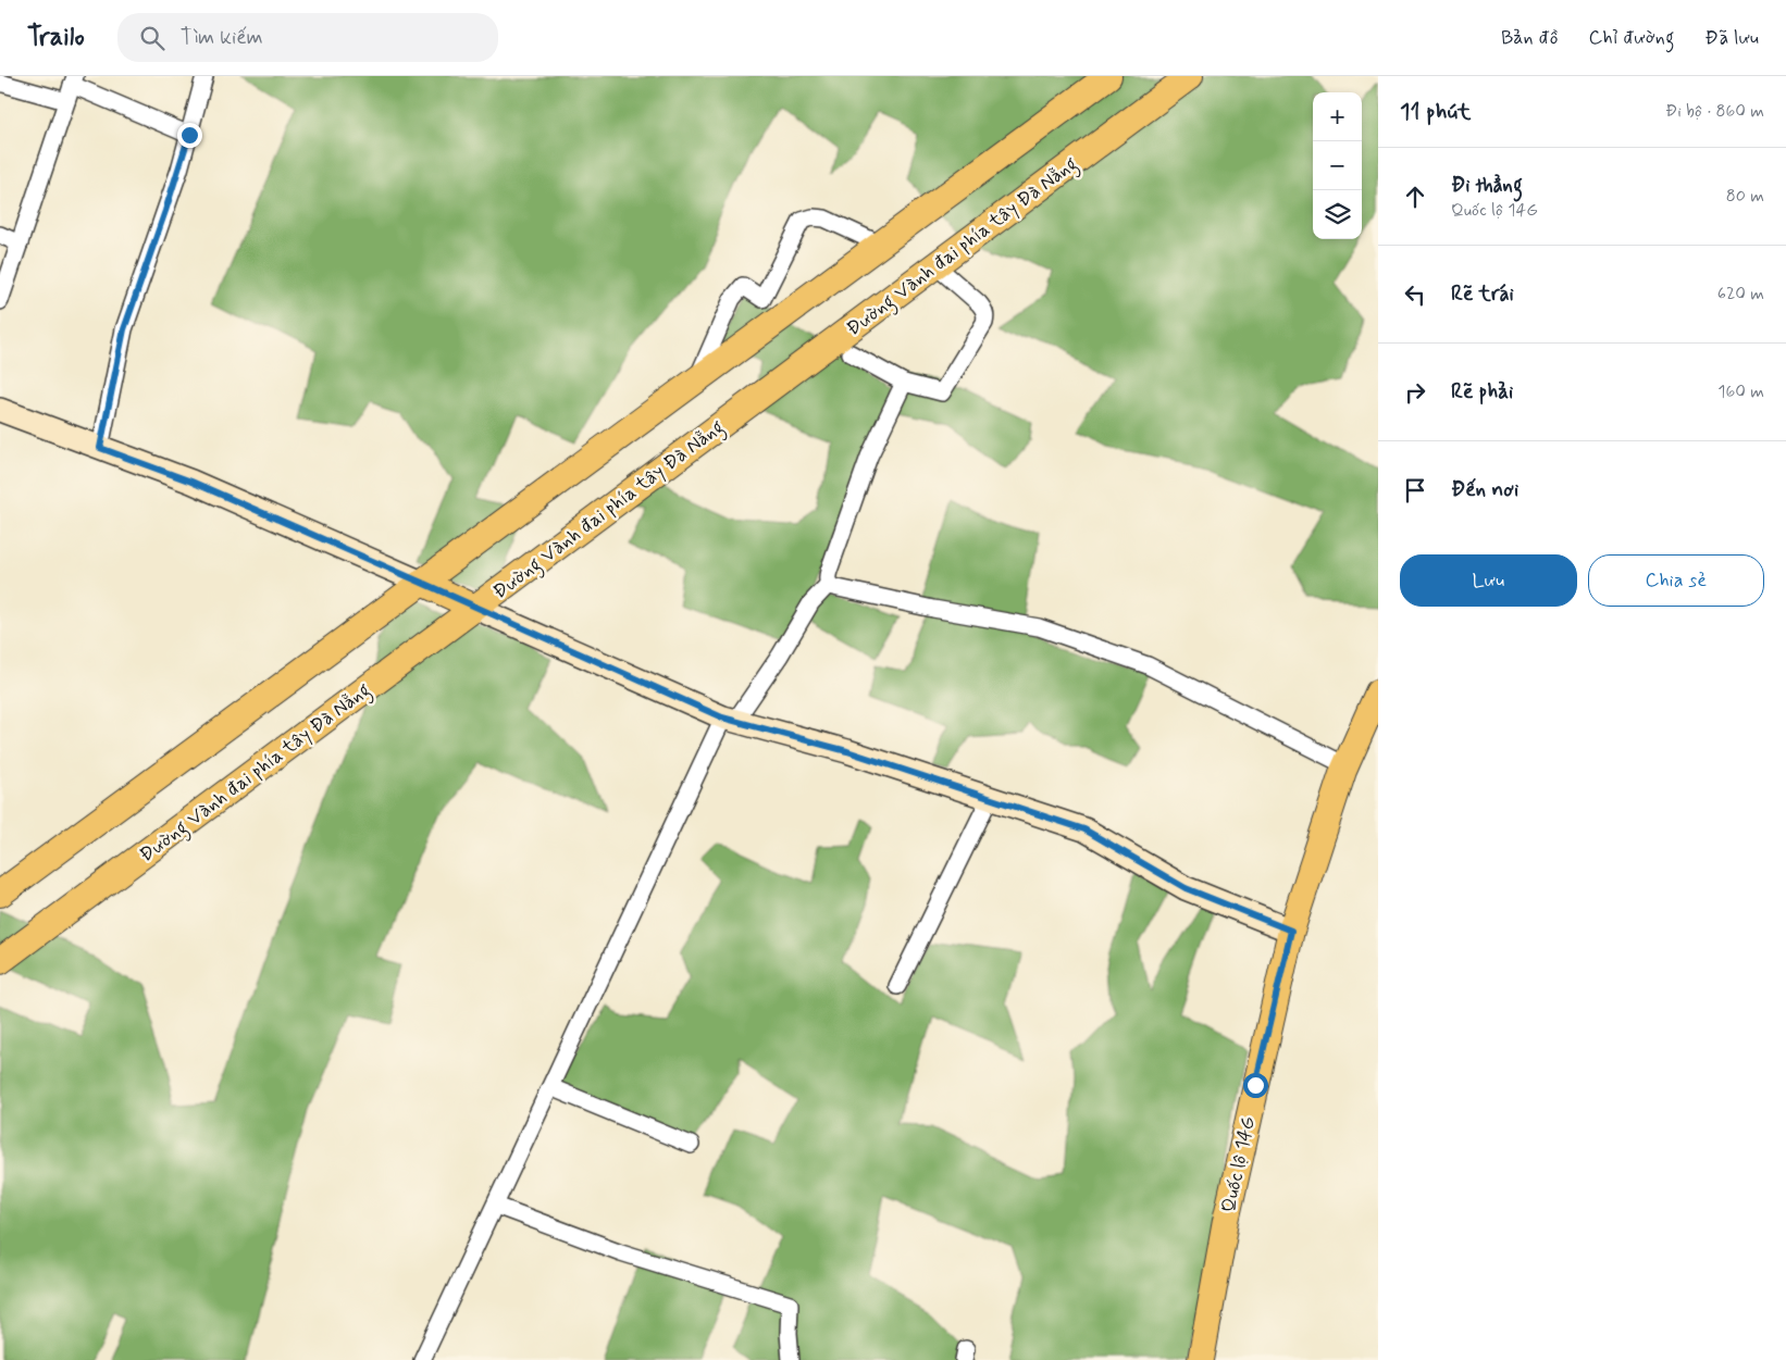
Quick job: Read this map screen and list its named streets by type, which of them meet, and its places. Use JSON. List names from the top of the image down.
{
  "streets": {
    "main road": ["Đường Vành đai phía tây Đà Nẵng", "Quốc lộ 14G"]
  },
  "page": {
    "header": "Trailo",
    "search": "Tìm kiếm",
    "nav": ["Bản đồ", "Chỉ đường", "Đã lưu"],
    "heading": ["11 phút", "Đi bộ · 860 m"],
    "map_buttons": ["+", "−"],
    "list": [
      ["Đi thẳng", "Quốc lộ 14G", "80 m"],
      ["Rẽ trái", "620 m"],
      ["Rẽ phải", "160 m"],
      "Đến nơi"
    ],
    "buttons": ["Lưu", "Chia sẻ"]
  }
}
